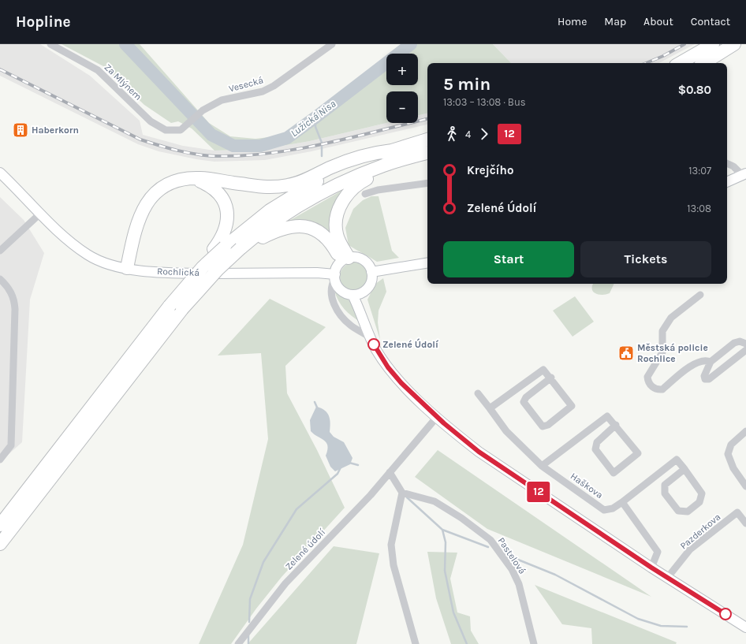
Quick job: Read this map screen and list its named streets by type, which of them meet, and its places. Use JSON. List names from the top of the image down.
{
  "streets": {
    "street": [
      "Za Mlýnem",
      "Vesecká",
      "Rochlická",
      "Haškova",
      "Pazderkova",
      "Zelené údolí",
      "Pastelová"
    ]
  },
  "crossings": [
    ["Za Mlýnem", "Vesecká"]
  ],
  "water": ["Lužická Nisa"],
  "places": {
    "building": ["Haberkorn"],
    "other": ["Zelené Údolí"],
    "public building": ["Městská policie Rochlice"]
  },
  "lines": ["bus line 12"],
  "page": {
    "header": "Hopline",
    "nav": [
      "Home",
      "Map",
      "About",
      "Contact"
    ],
    "on_map": "12",
    "map_buttons": ["+", "−"],
    "heading": ["5 min", "13:03 – 13:08 · Bus", "$0.80"],
    "legs": ["4", "12"],
    "list": [
      {
        "name": "Krejčího",
        "value": "13:07"
      },
      {
        "name": "Zelené Údolí",
        "value": "13:08"
      }
    ],
    "buttons": ["Start", "Tickets"]
  }
}
